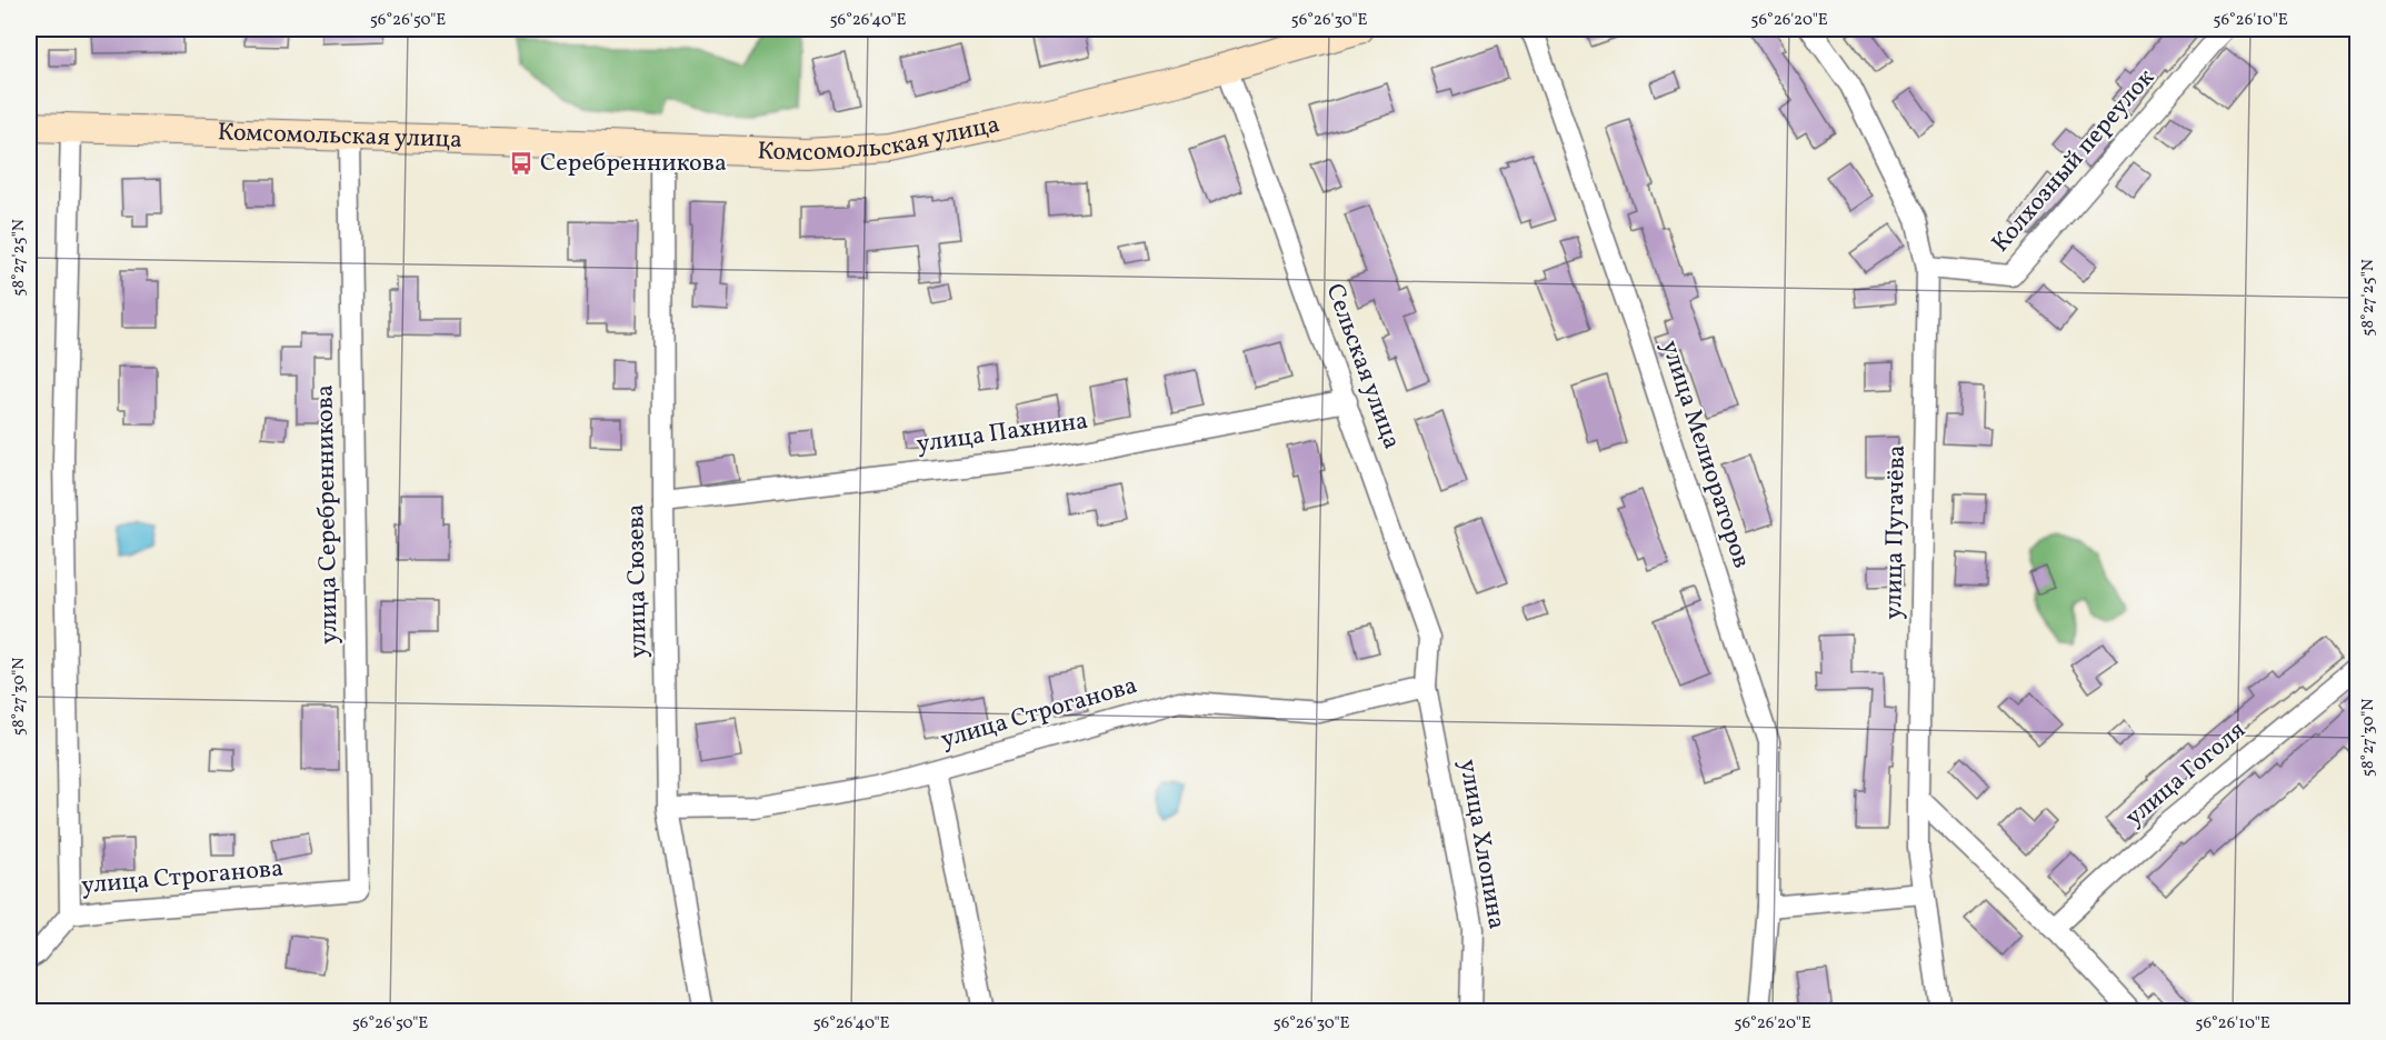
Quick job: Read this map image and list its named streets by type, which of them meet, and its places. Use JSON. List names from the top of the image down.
{
  "streets": {
    "main road": ["Комсомольская улица"],
    "street": [
      "Колхозный переулок",
      "Сельская улица",
      "улица Пахнина",
      "улица Мелиораторов",
      "улица Серебренникова",
      "улица Пугачёва",
      "улица Сюзева",
      "улица Строганова",
      "улица Гоголя",
      "улица Хлопина"
    ]
  },
  "crossings": [
    ["Комсомольская улица", "Сельская улица"],
    ["Комсомольская улица", "улица Серебренникова"],
    ["Комсомольская улица", "улица Сюзева"],
    ["Колхозный переулок", "улица Пугачёва"],
    ["Сельская улица", "улица Пахнина"],
    ["Сельская улица", "улица Строганова"],
    ["Сельская улица", "улица Хлопина"],
    ["улица Пахнина", "улица Сюзева"],
    ["улица Серебренникова", "улица Строганова"],
    ["улица Сюзева", "улица Строганова"],
    ["улица Строганова", "улица Хлопина"]
  ],
  "places": {
    "bus stop": ["Серебренникова"]
  },
  "coordinates": [
    "56°26'50\"E",
    "56°26'40\"E",
    "56°26'30\"E",
    "56°26'20\"E",
    "56°26'10\"E",
    "58°27'25\"N",
    "58°27'30\"N"
  ]
}
